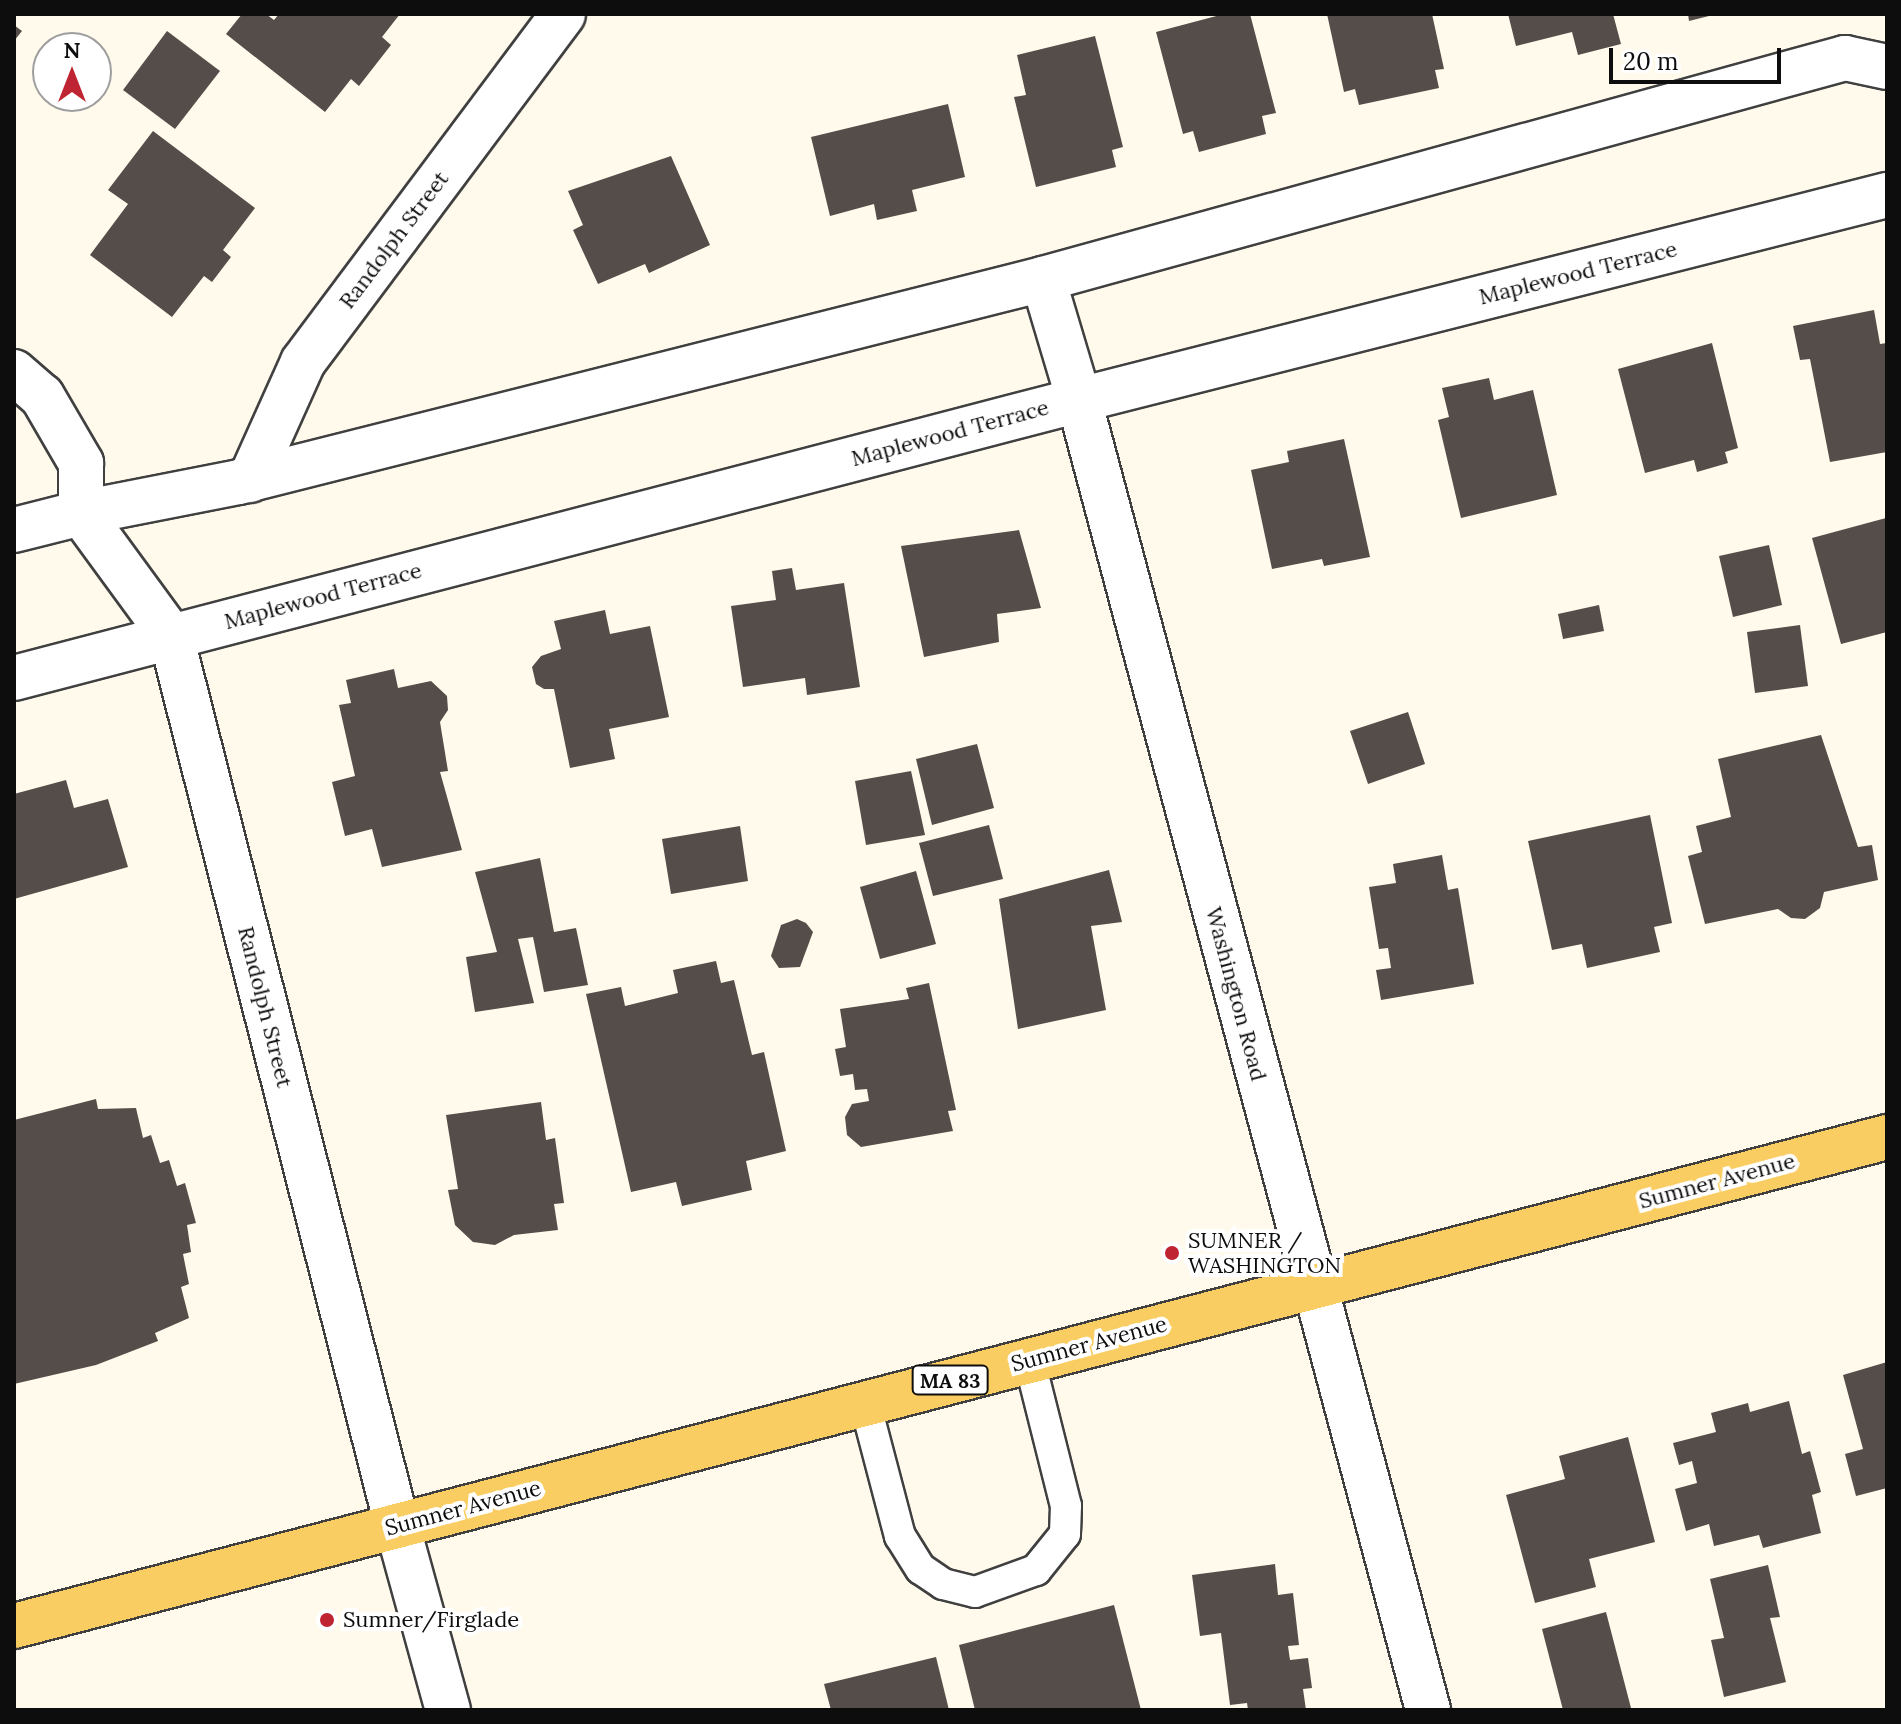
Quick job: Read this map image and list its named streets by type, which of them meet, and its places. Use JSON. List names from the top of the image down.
{
  "streets": {
    "main road": ["Sumner Avenue", "MA 83"],
    "street": ["Randolph Street", "Maplewood Terrace", "Washington Road"]
  },
  "crossings": [
    ["Randolph Street", "Maplewood Terrace"],
    ["Randolph Street", "Sumner Avenue"],
    ["Maplewood Terrace", "Washington Road"],
    ["Washington Road", "Sumner Avenue"]
  ],
  "places": ["SUMNER / WASHINGTON", "Sumner/Firglade"],
  "scale_bar": "20 m",
  "north": "top"
}
